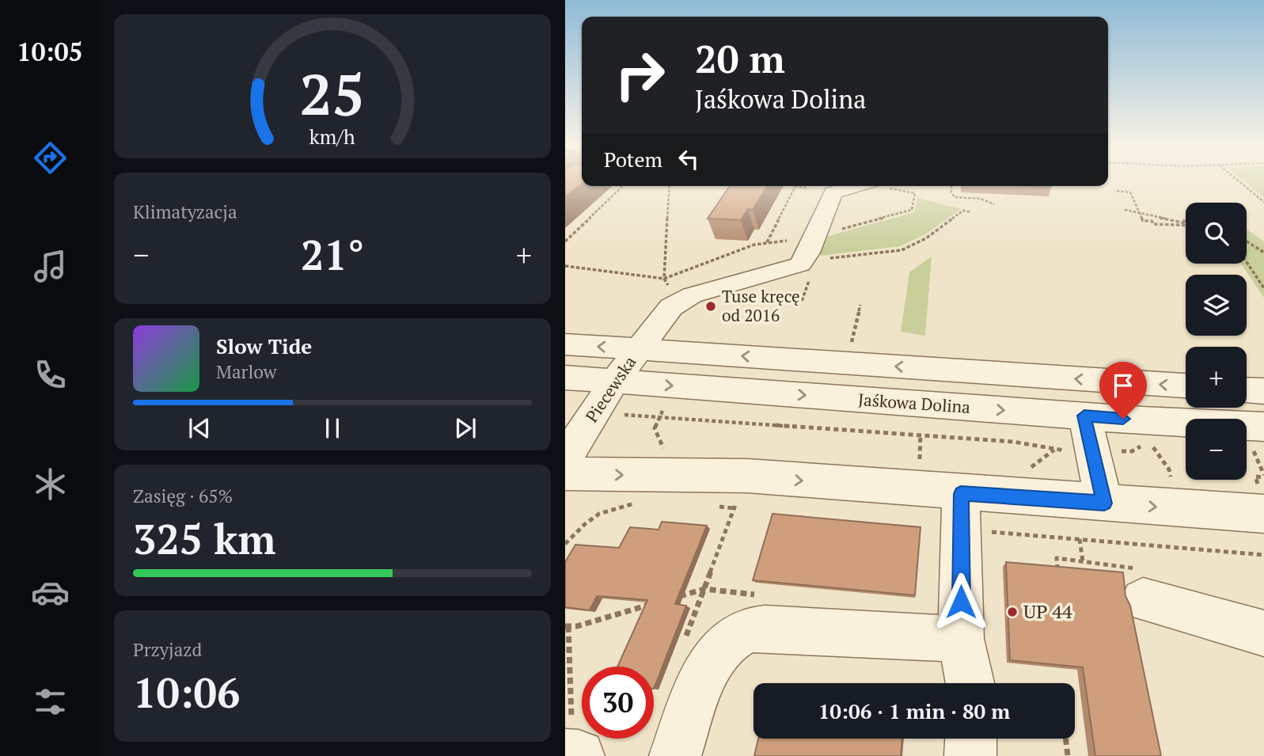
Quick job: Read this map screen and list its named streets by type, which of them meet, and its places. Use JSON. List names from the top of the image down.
{
  "streets": {
    "street": ["Piecewska", "Jaśkowa Dolina"]
  },
  "crossings": [
    ["Piecewska", "Jaśkowa Dolina"]
  ],
  "places": ["Tuse kręcę od 2016", "UP 44"],
  "page": {
    "tabs": "10:05",
    "turn": ["20 m", "Jaśkowa Dolina"],
    "then": "Potem",
    "tile": [
      "Klimatyzacja",
      ["Zasięg · 65%", "325 km"],
      ["Przyjazd", "10:06"]
    ],
    "map_buttons": ["+", "−"],
    "heat": ["−", "21°", "+"],
    "song": ["Slow Tide", "Marlow"],
    "limit": "30",
    "trip": "10:06 · 1 min · 80 m",
    "gauge": ["25", "km/h"]
  }
}
